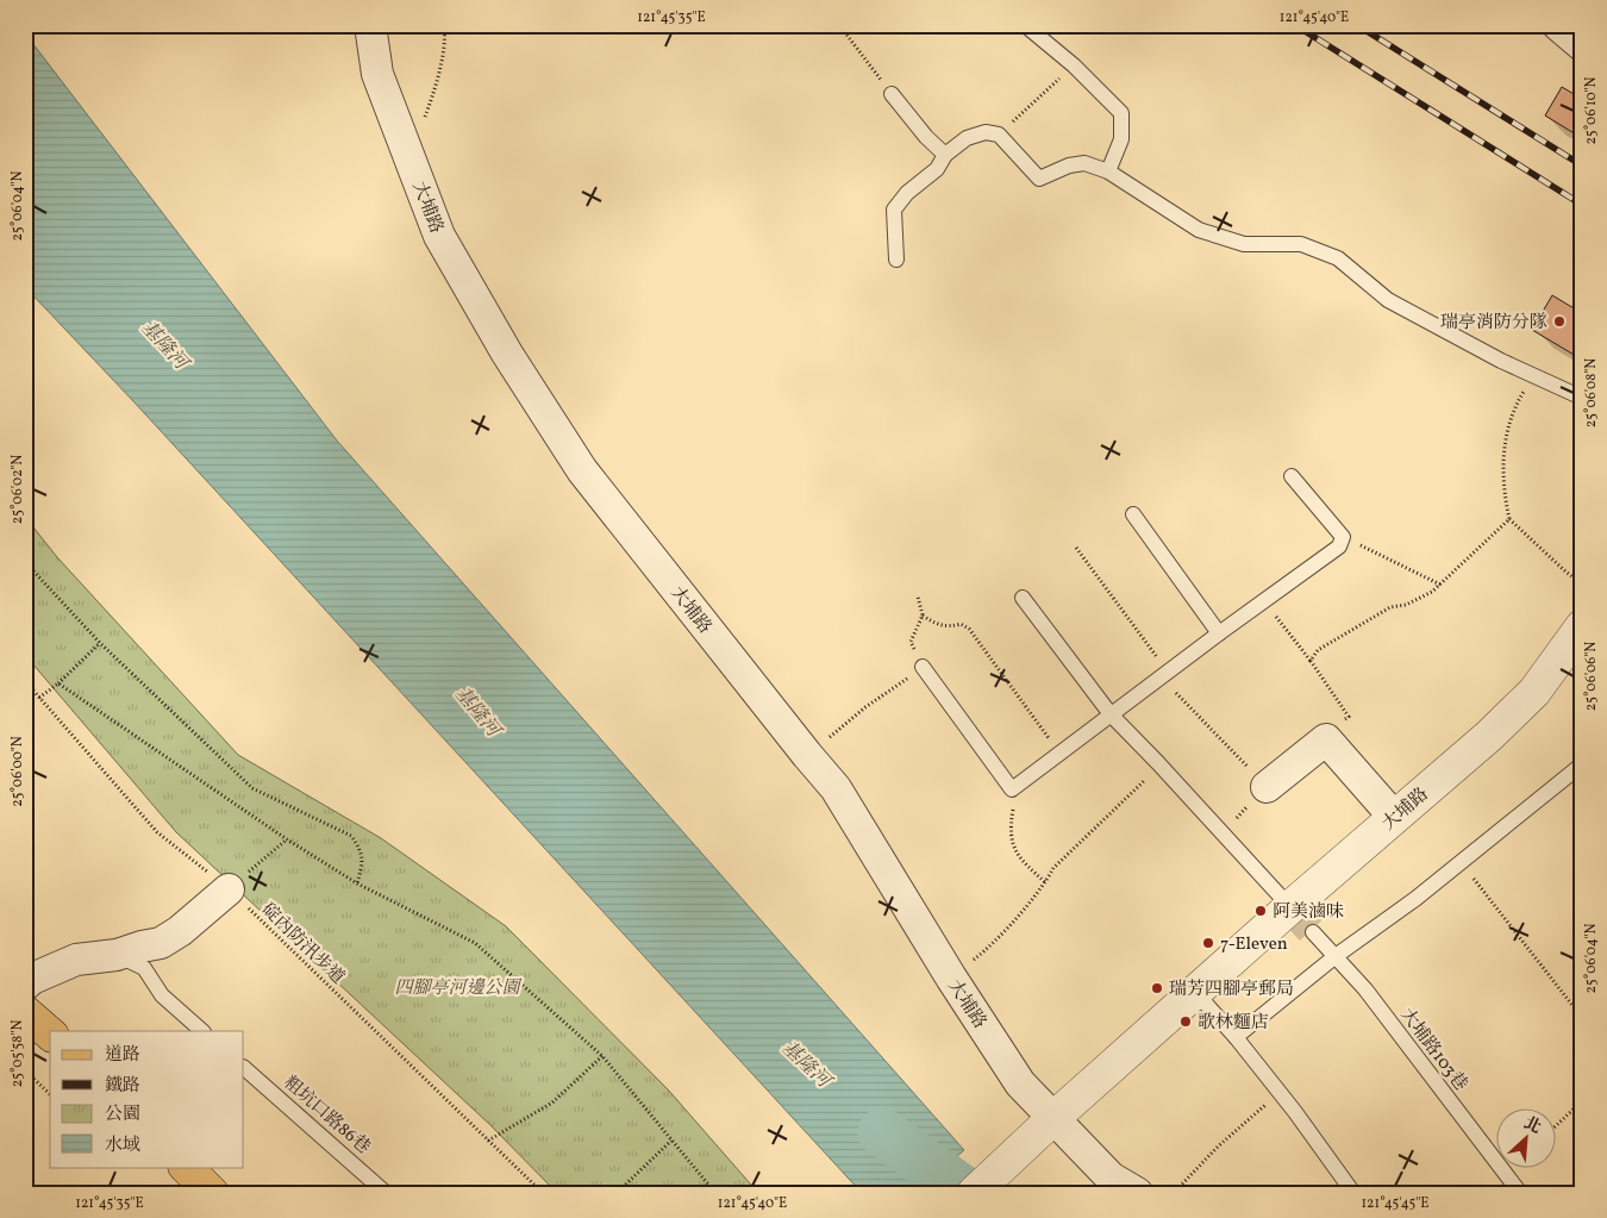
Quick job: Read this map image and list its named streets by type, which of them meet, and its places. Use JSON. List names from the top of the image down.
{
  "streets": {
    "street": ["大埔路"],
    "lane": ["大埔路103巷", "粗坑口路86巷"],
    "path": ["碇內防汛步道"]
  },
  "water": ["基隆河"],
  "parks": ["四腳亭河邊公園"],
  "places": [
    "瑞亭消防分隊",
    "阿美滷味",
    "7-Eleven",
    "瑞芳四腳亭郵局",
    "歌林麵店"
  ],
  "legend": [
    "道路",
    "鐵路",
    "公園",
    "水域"
  ],
  "north": "top right",
  "coordinates": [
    "121°45'35\"E",
    "121°45'40\"E",
    "25°06'10\"N",
    "25°06'04\"N",
    "25°06'08\"N",
    "25°06'02\"N",
    "25°06'06\"N",
    "25°06'00\"N",
    "25°05'58\"N",
    "121°45'45\"E"
  ]
}
